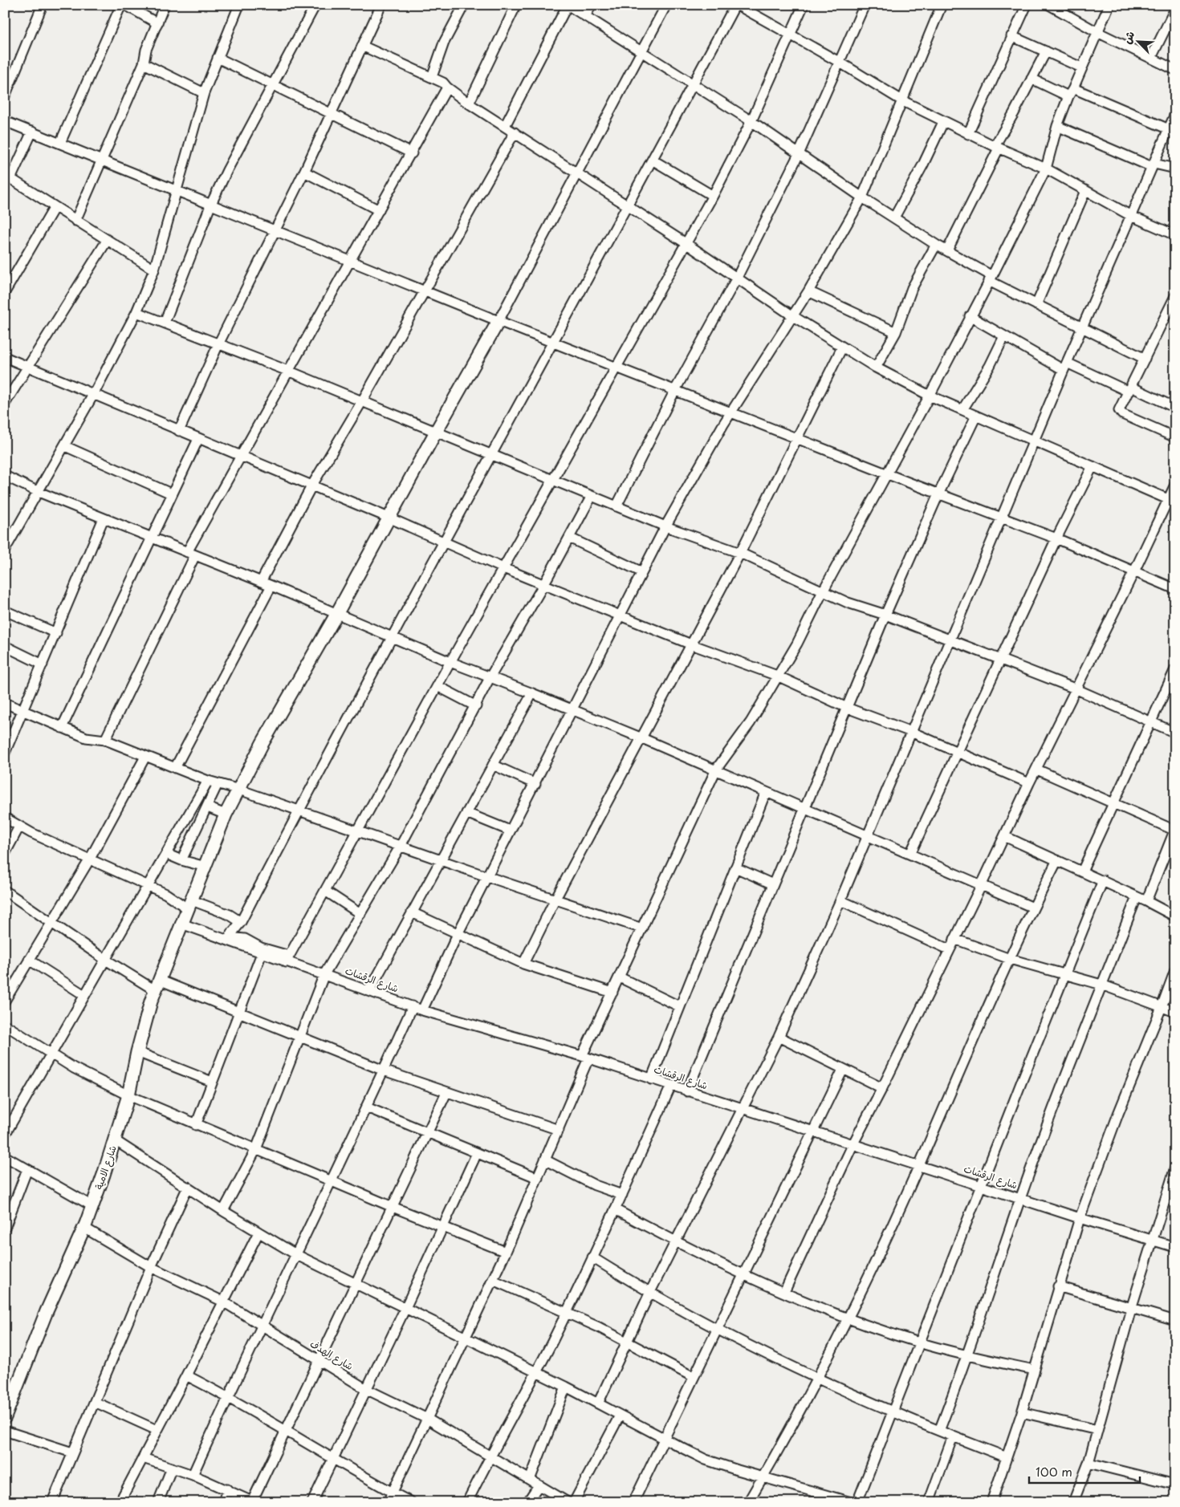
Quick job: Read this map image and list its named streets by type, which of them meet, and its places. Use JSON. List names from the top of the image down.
{
  "streets": {
    "street": ["شارع الرقشات", "شارع الامية", "شارع الهدف"]
  },
  "crossings": [
    ["شارع الرقشات", "شارع الامية"],
    ["شارع الامية", "شارع الهدف"]
  ],
  "scale_bar": "100 m",
  "north": "top left"
}
